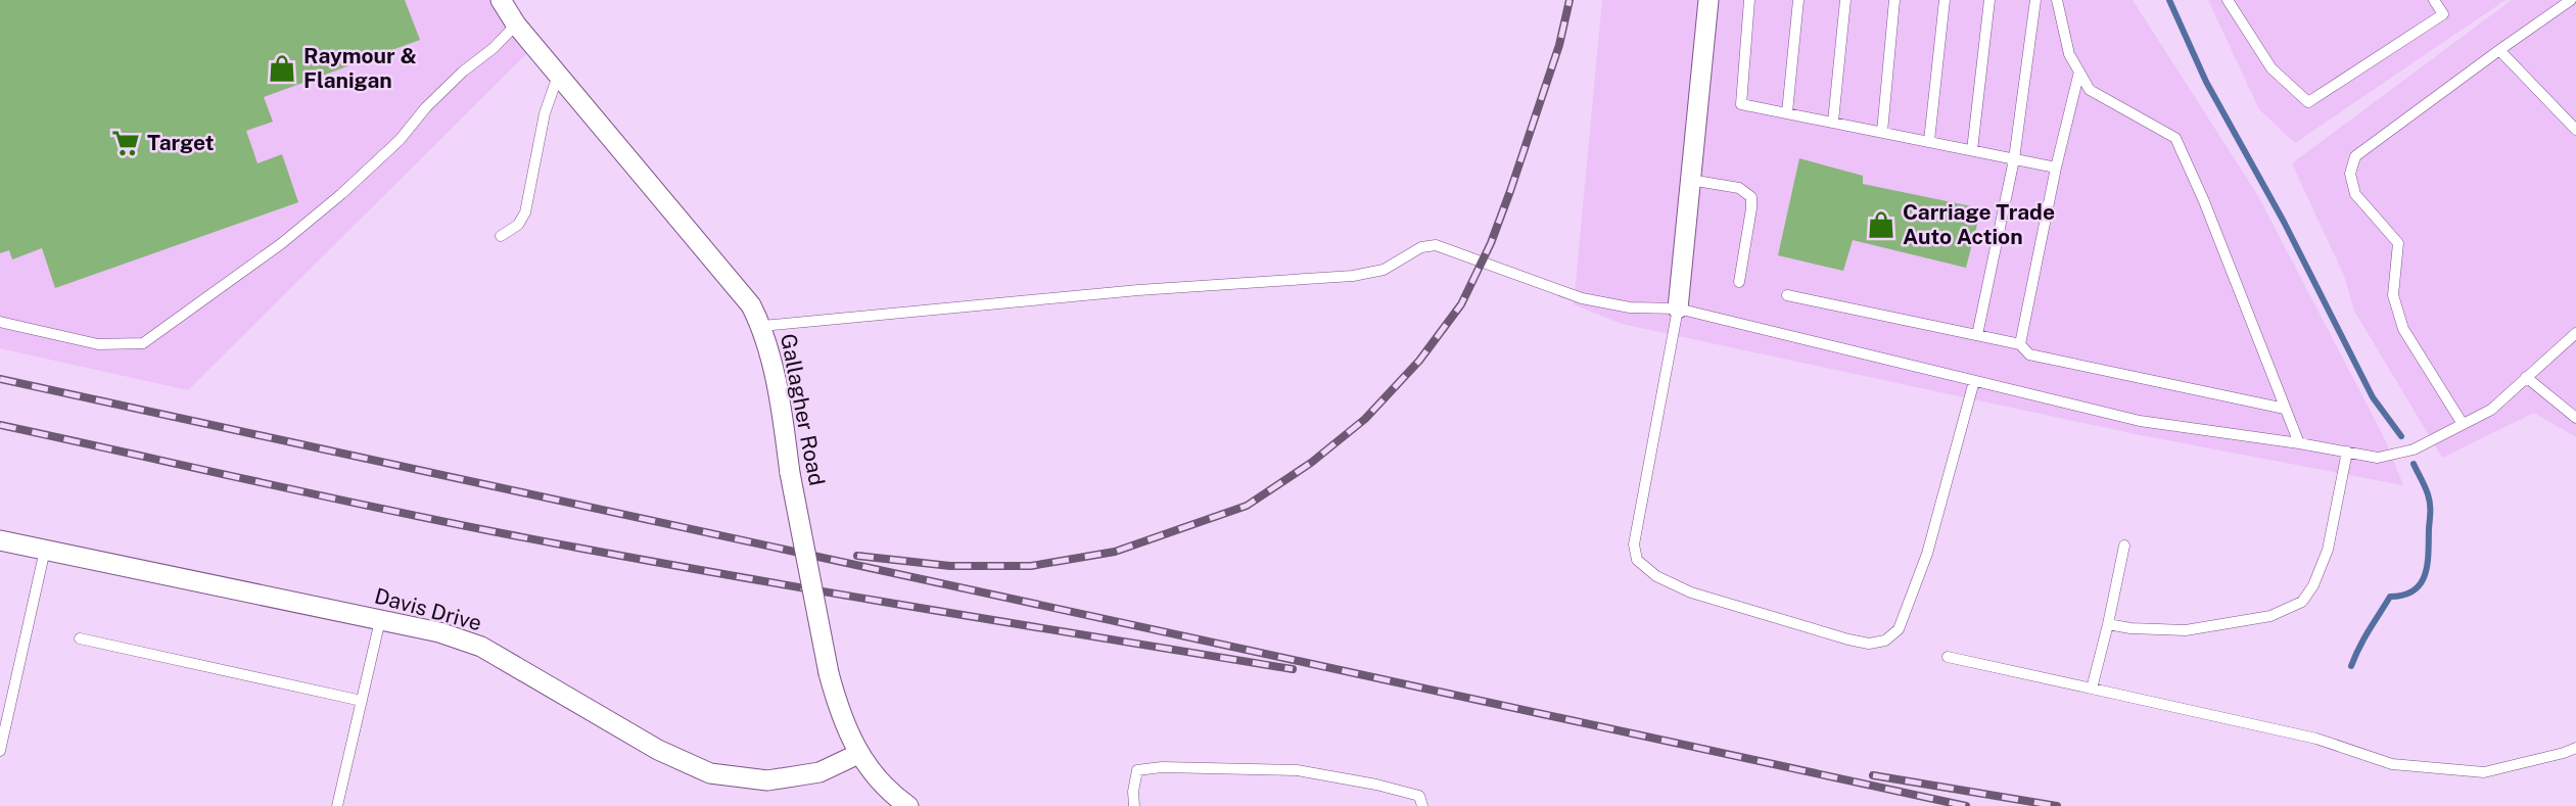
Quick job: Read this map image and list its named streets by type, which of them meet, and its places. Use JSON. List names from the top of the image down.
{
  "streets": {
    "street": ["Gallagher Road", "Davis Drive"]
  },
  "crossings": [
    ["Gallagher Road", "Davis Drive"]
  ],
  "places": {
    "shop": ["Raymour & Flanigan", "Carriage Trade Auto Action"],
    "supermarket": ["Target"]
  }
}
